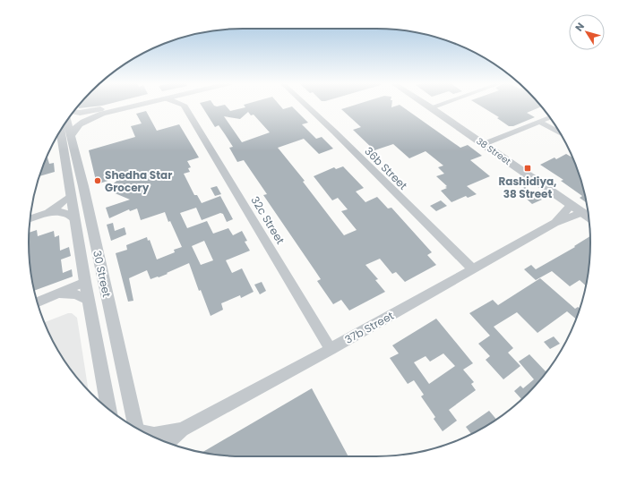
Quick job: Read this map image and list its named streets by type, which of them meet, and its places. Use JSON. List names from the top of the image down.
{
  "streets": {
    "street": [
      "38 Street",
      "36b Street",
      "32c Street",
      "30 Street",
      "37b Street"
    ]
  },
  "crossings": [
    ["38 Street", "37b Street"],
    ["36b Street", "37b Street"],
    ["32c Street", "37b Street"]
  ],
  "places": {
    "transit": ["Rashidiya, 38 Street"],
    "other": ["Shedha Star Grocery"]
  },
  "north": "top left"
}
